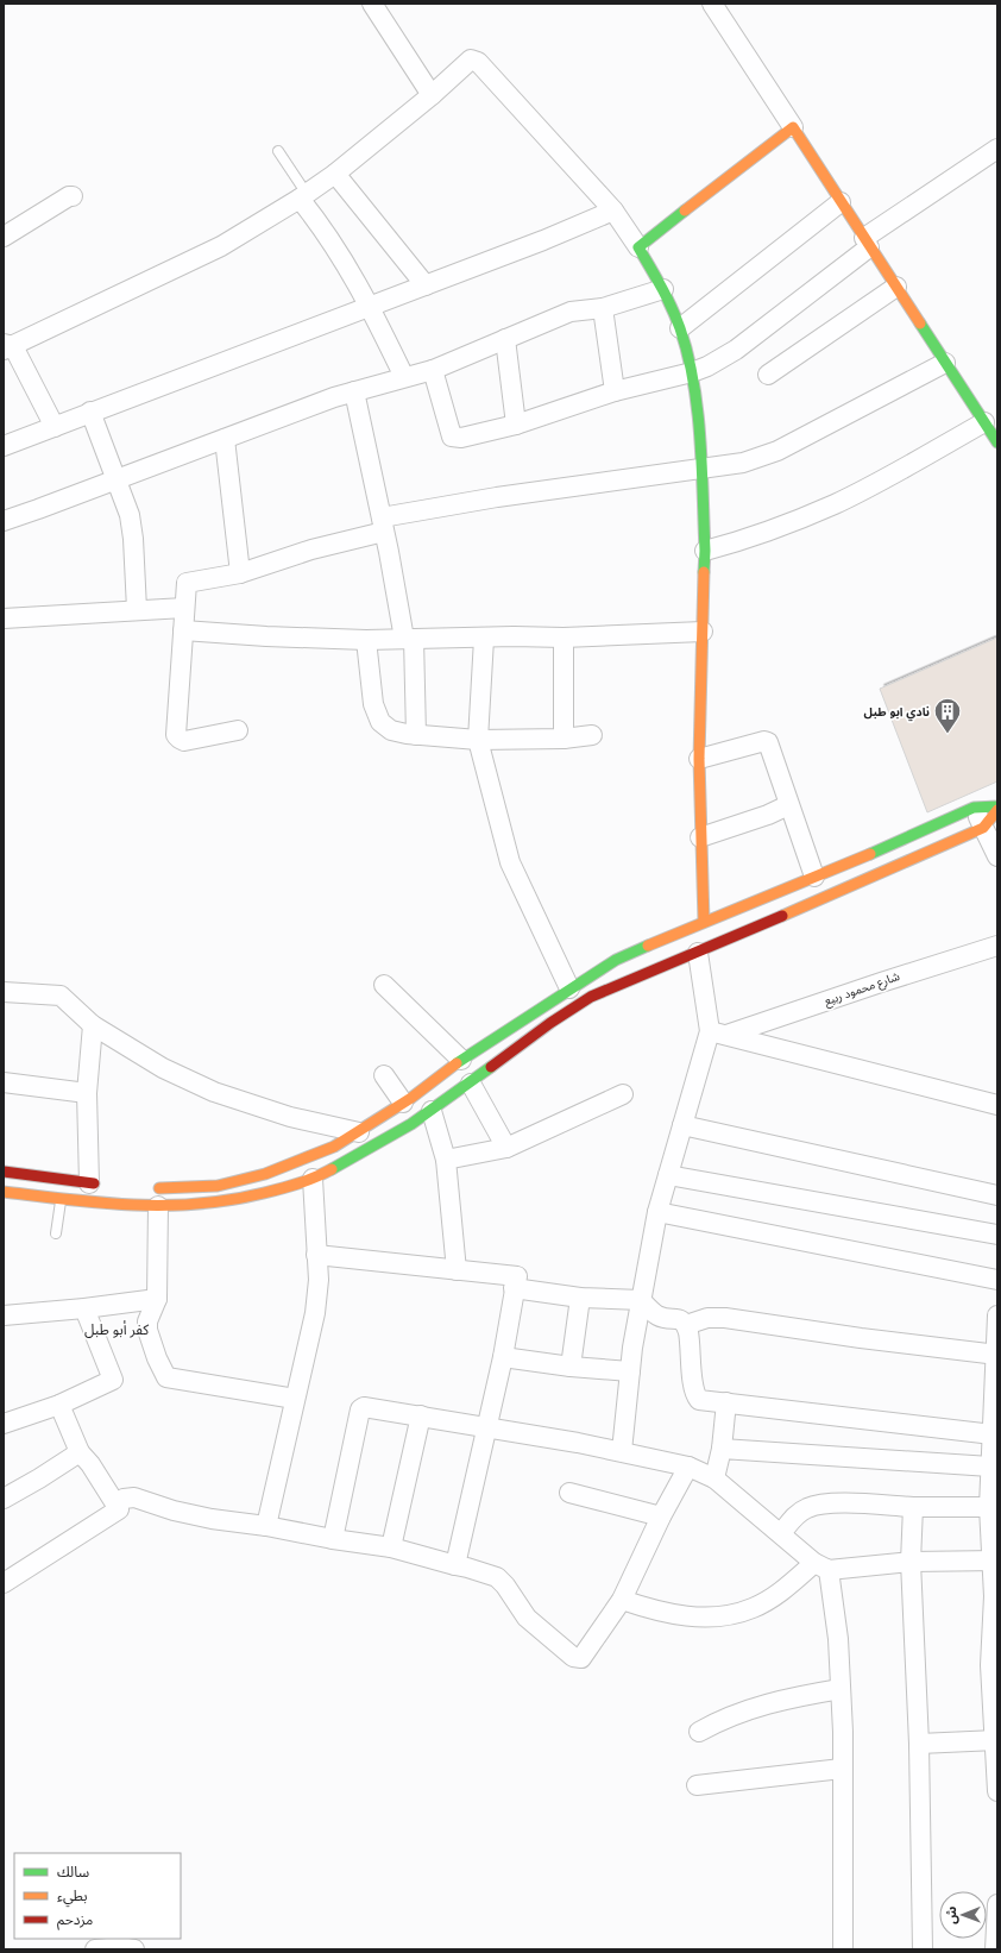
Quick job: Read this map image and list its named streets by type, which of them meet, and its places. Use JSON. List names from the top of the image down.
{
  "streets": {
    "street": ["شارع محمود ربيع"]
  },
  "districts": ["كفر أبو طبل"],
  "places": {
    "building": ["نادي ابو طبل"]
  },
  "legend": ["سالك", "بطيء", "مزدحم"],
  "north": "left"
}
